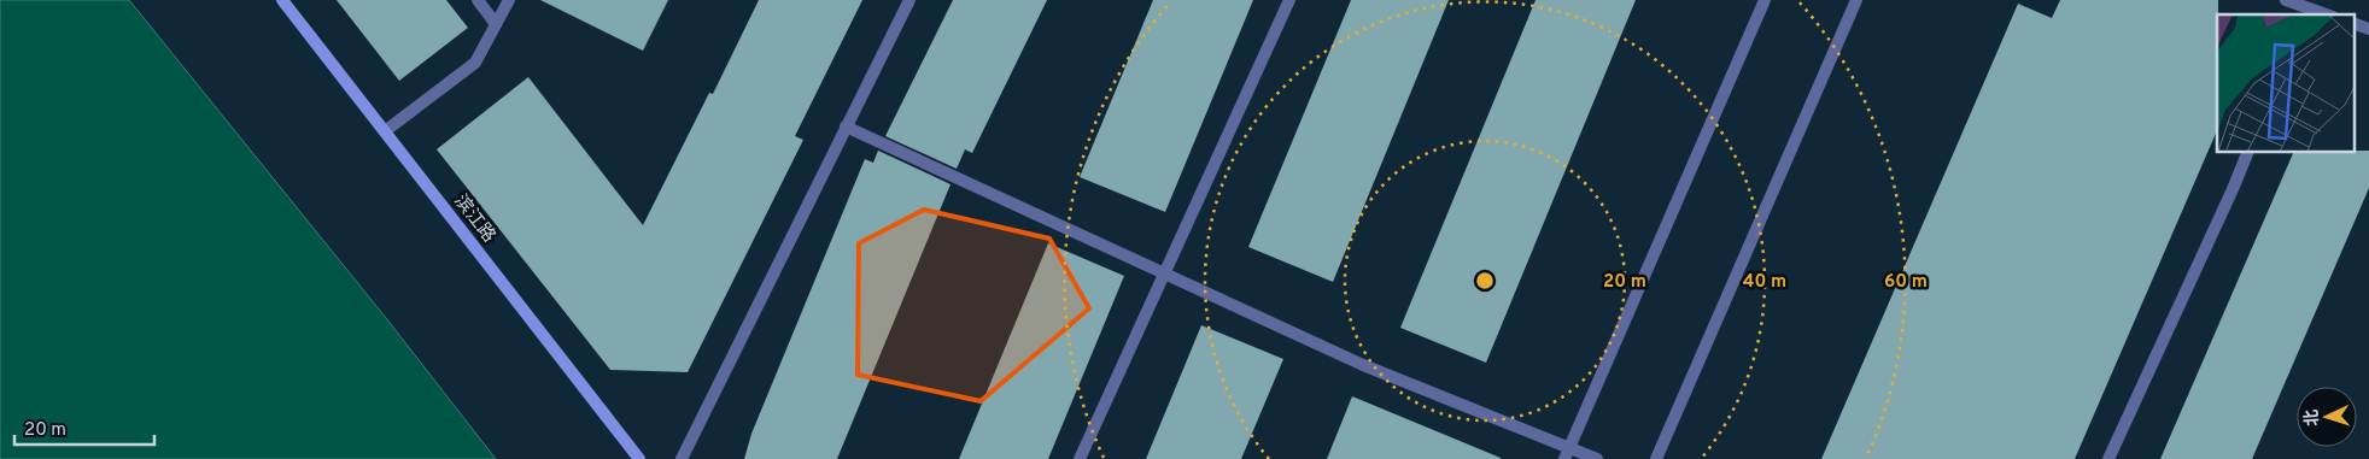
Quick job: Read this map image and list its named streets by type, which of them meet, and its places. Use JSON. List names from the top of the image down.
{
  "streets": {
    "street": ["滨江路"]
  },
  "scale_bar": "20 m",
  "north": "left",
  "rings": ["20 m", "40 m", "60 m"]
}
